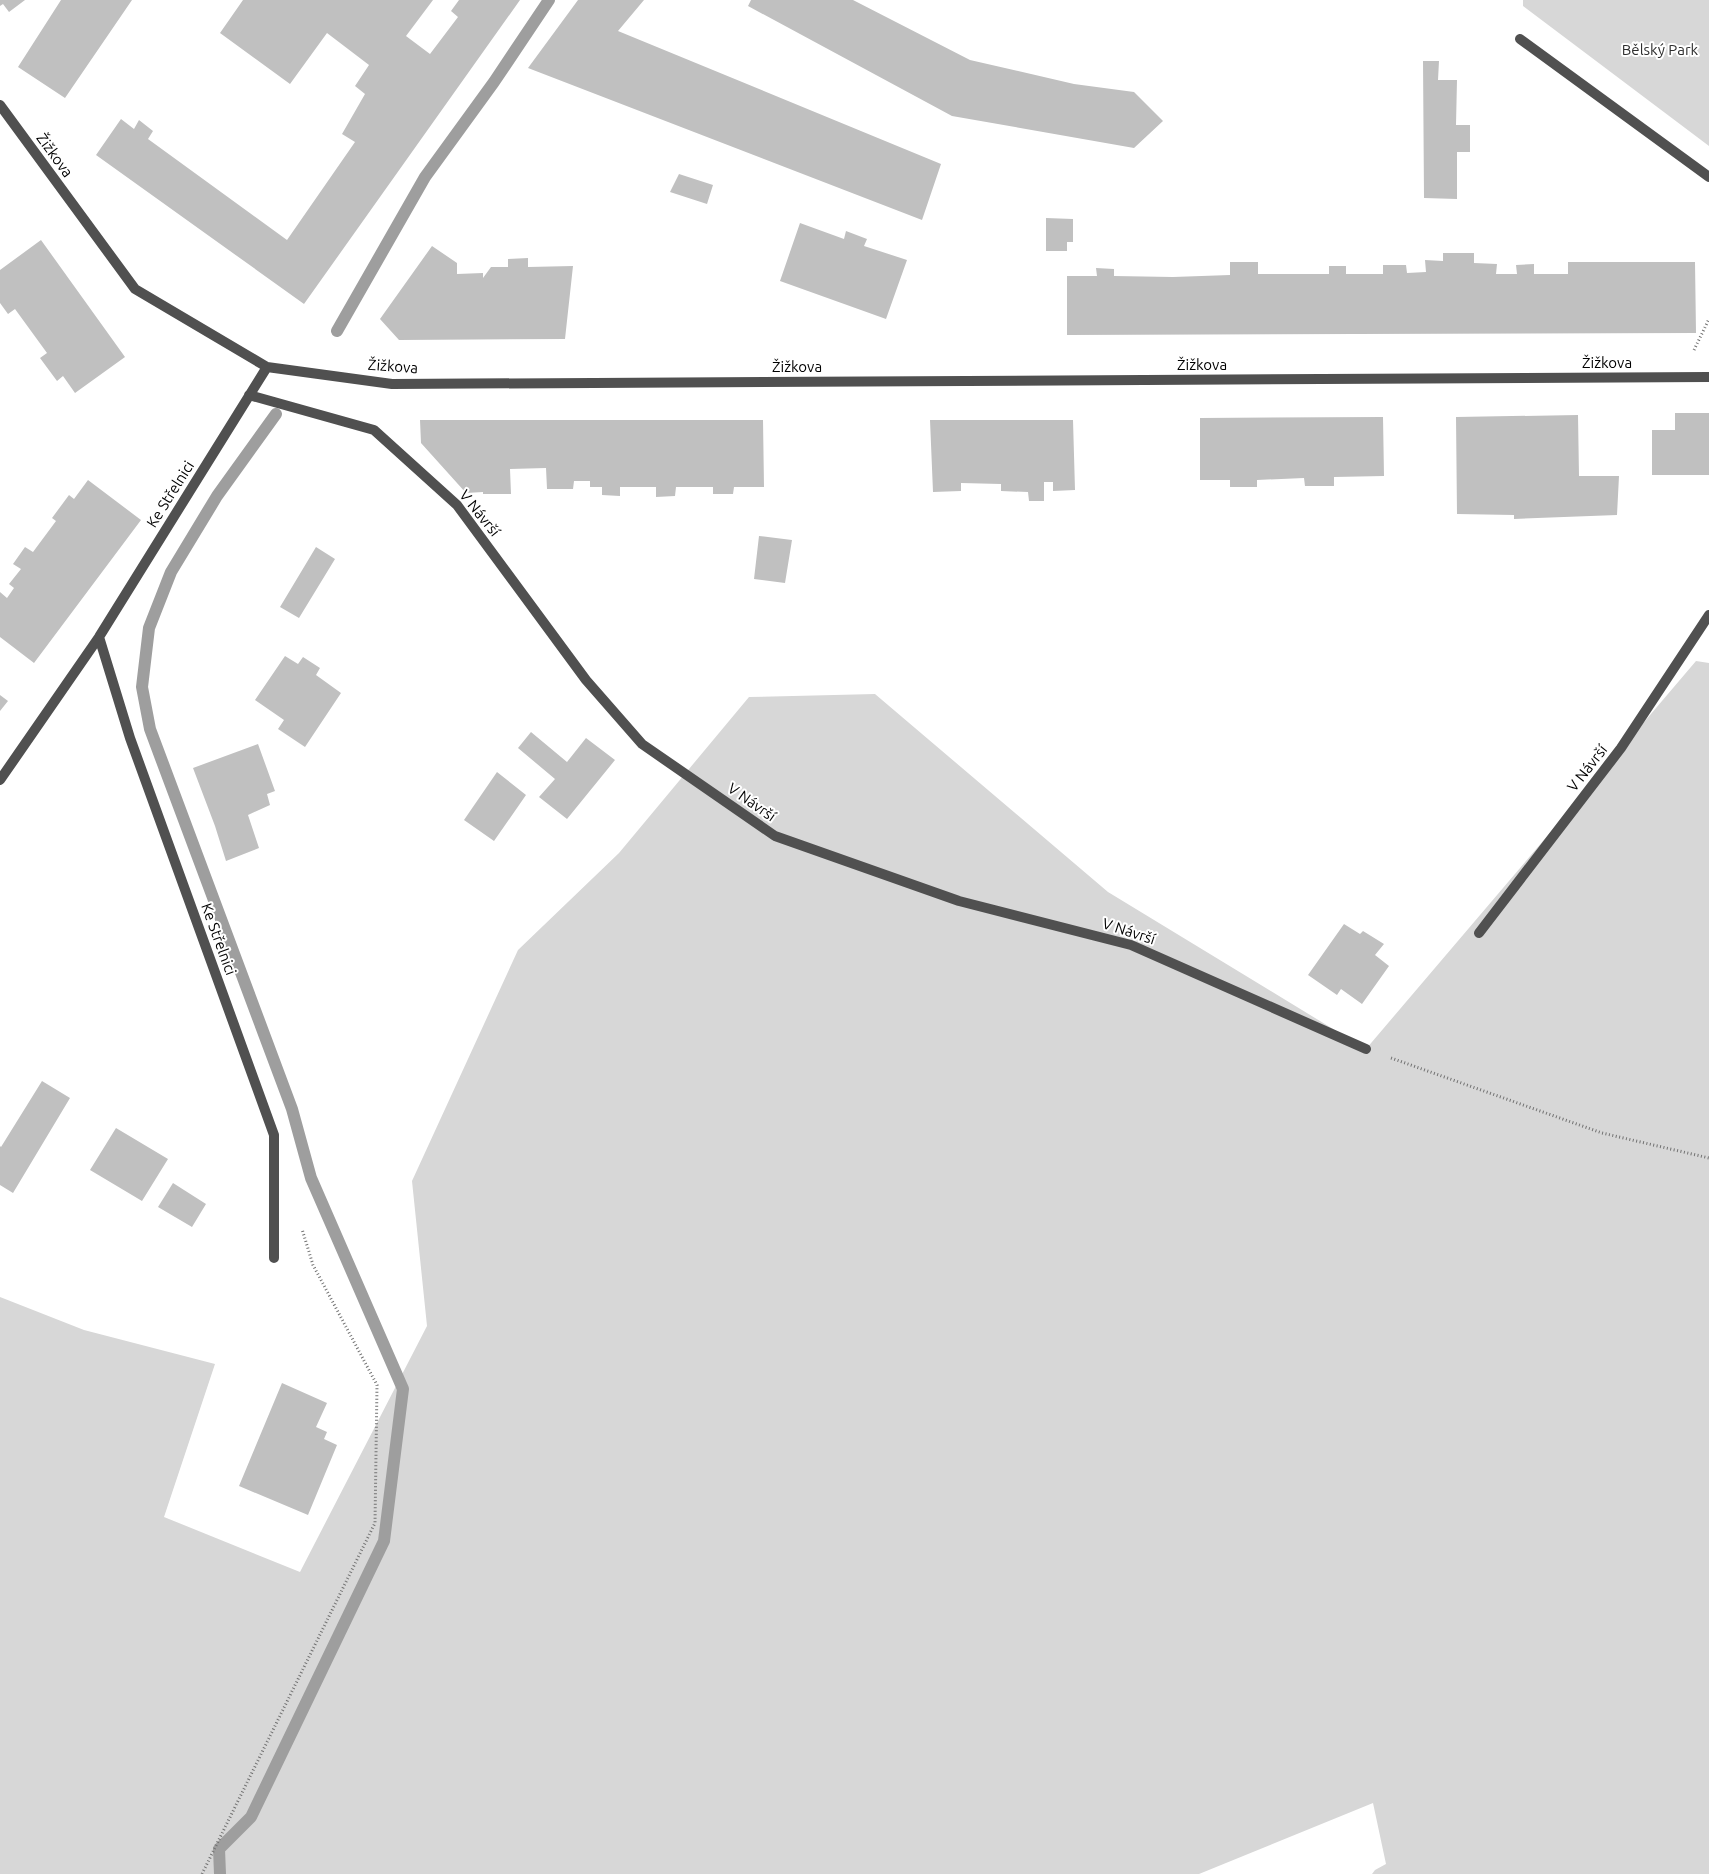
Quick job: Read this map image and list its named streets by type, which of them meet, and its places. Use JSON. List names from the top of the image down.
{
  "streets": {
    "street": ["Žižkova", "Ke Střelnici", "V Návrší"]
  },
  "crossings": [
    ["Žižkova", "Ke Střelnici"],
    ["Ke Střelnici", "V Návrší"]
  ],
  "parks": ["Bělský Park"]
}
